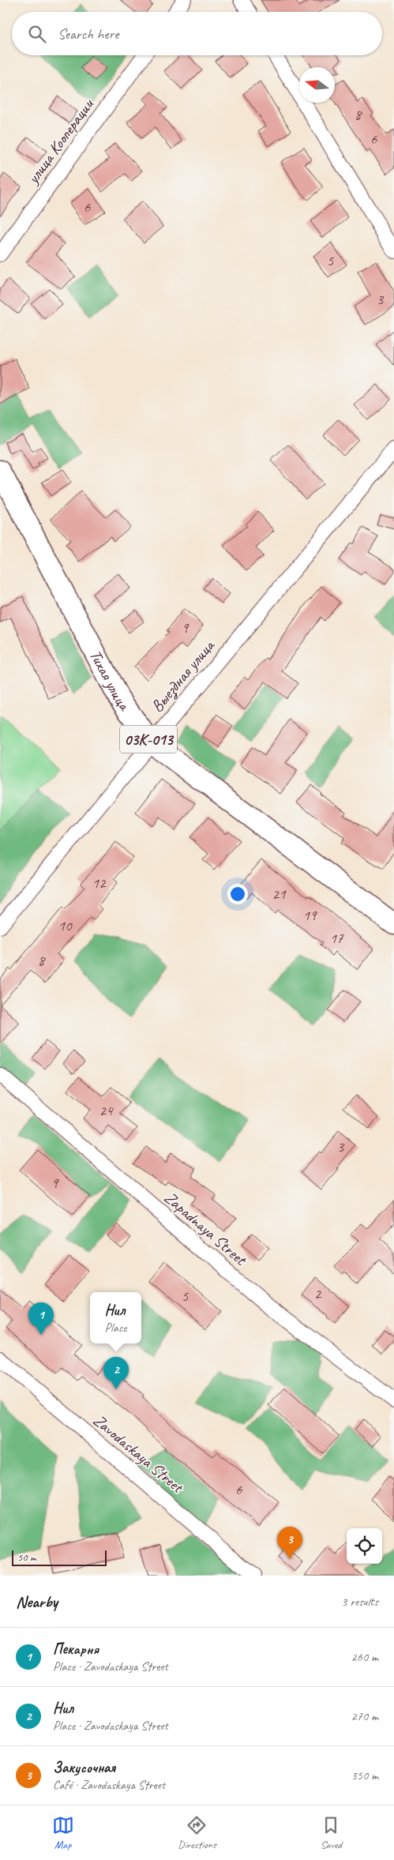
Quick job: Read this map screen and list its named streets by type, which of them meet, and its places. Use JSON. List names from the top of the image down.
{
  "streets": {
    "main road": ["Тихая улица", "03К-013"],
    "street": [
      "улица Кооперации",
      "Выездная улица",
      "Zapadnaya Street",
      "Zavodaskaya Street"
    ]
  },
  "crossings": [
    ["Выездная улица", "Тихая улица"]
  ],
  "house_numbers": [
    "8",
    "6",
    "6",
    "5",
    "3",
    "9",
    "12",
    "21",
    "19",
    "10",
    "17",
    "8",
    "24",
    "3",
    "9",
    "2",
    "5",
    "6"
  ],
  "scale_bar": "50 m",
  "north": "left",
  "page": {
    "search": "Search here",
    "popup": ["Нил", "Place"],
    "pins": ["1", "2", "3"],
    "scale": "50 m",
    "heading": ["Nearby", "3 results"],
    "list": [
      {
        "mark": "1",
        "name": "Пекарня",
        "note": "Place · Zavodaskaya Street",
        "value": "260 m"
      },
      {
        "mark": "2",
        "name": "Нил",
        "note": "Place · Zavodaskaya Street",
        "value": "270 m"
      },
      {
        "mark": "3",
        "name": "Закусочная",
        "note": "Café · Zavodaskaya Street",
        "value": "350 m"
      }
    ],
    "nav": ["Map", "Directions", "Saved"]
  }
}
